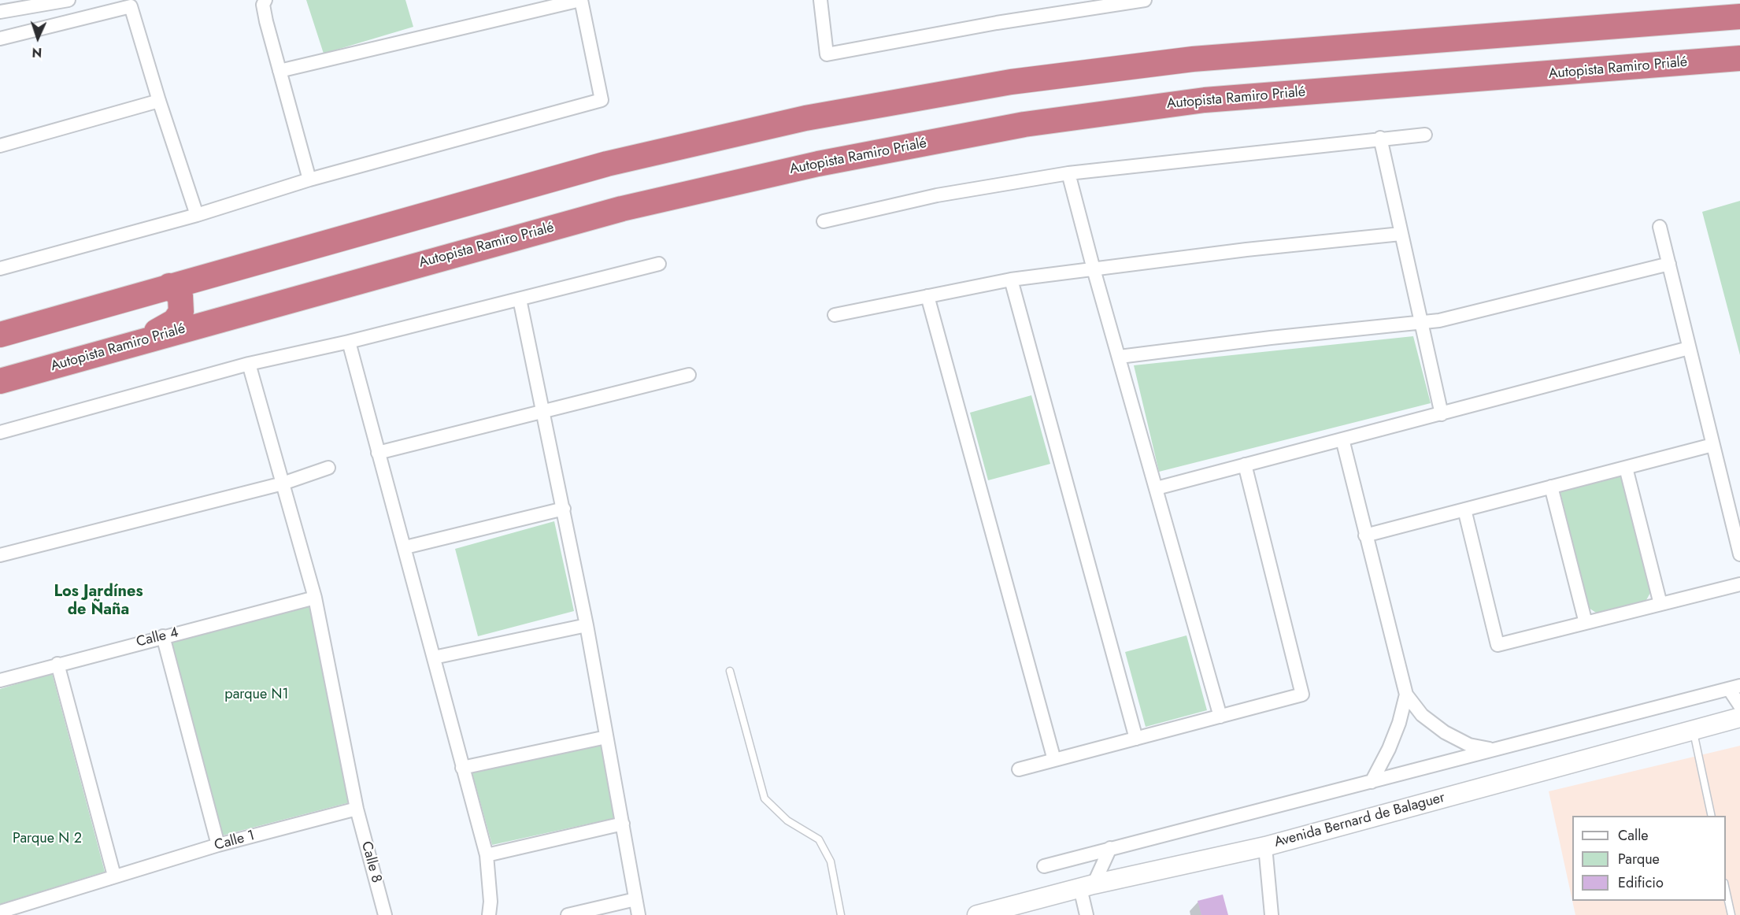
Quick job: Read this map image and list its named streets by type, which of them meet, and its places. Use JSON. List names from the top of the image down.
{
  "streets": {
    "highway": ["Autopista Ramiro Prialé"],
    "street": [
      "Calle 4",
      "Avenida Bernard de Balaguer",
      "Calle 1",
      "Calle 8"
    ]
  },
  "crossings": [
    ["Calle 4", "Calle 8"],
    ["Calle 1", "Calle 8"]
  ],
  "districts": ["Los Jardínes de Ñaña"],
  "parks": ["parque N1", "Parque N 2"],
  "legend": ["Calle", "Parque", "Edificio"],
  "north": "bottom"
}
